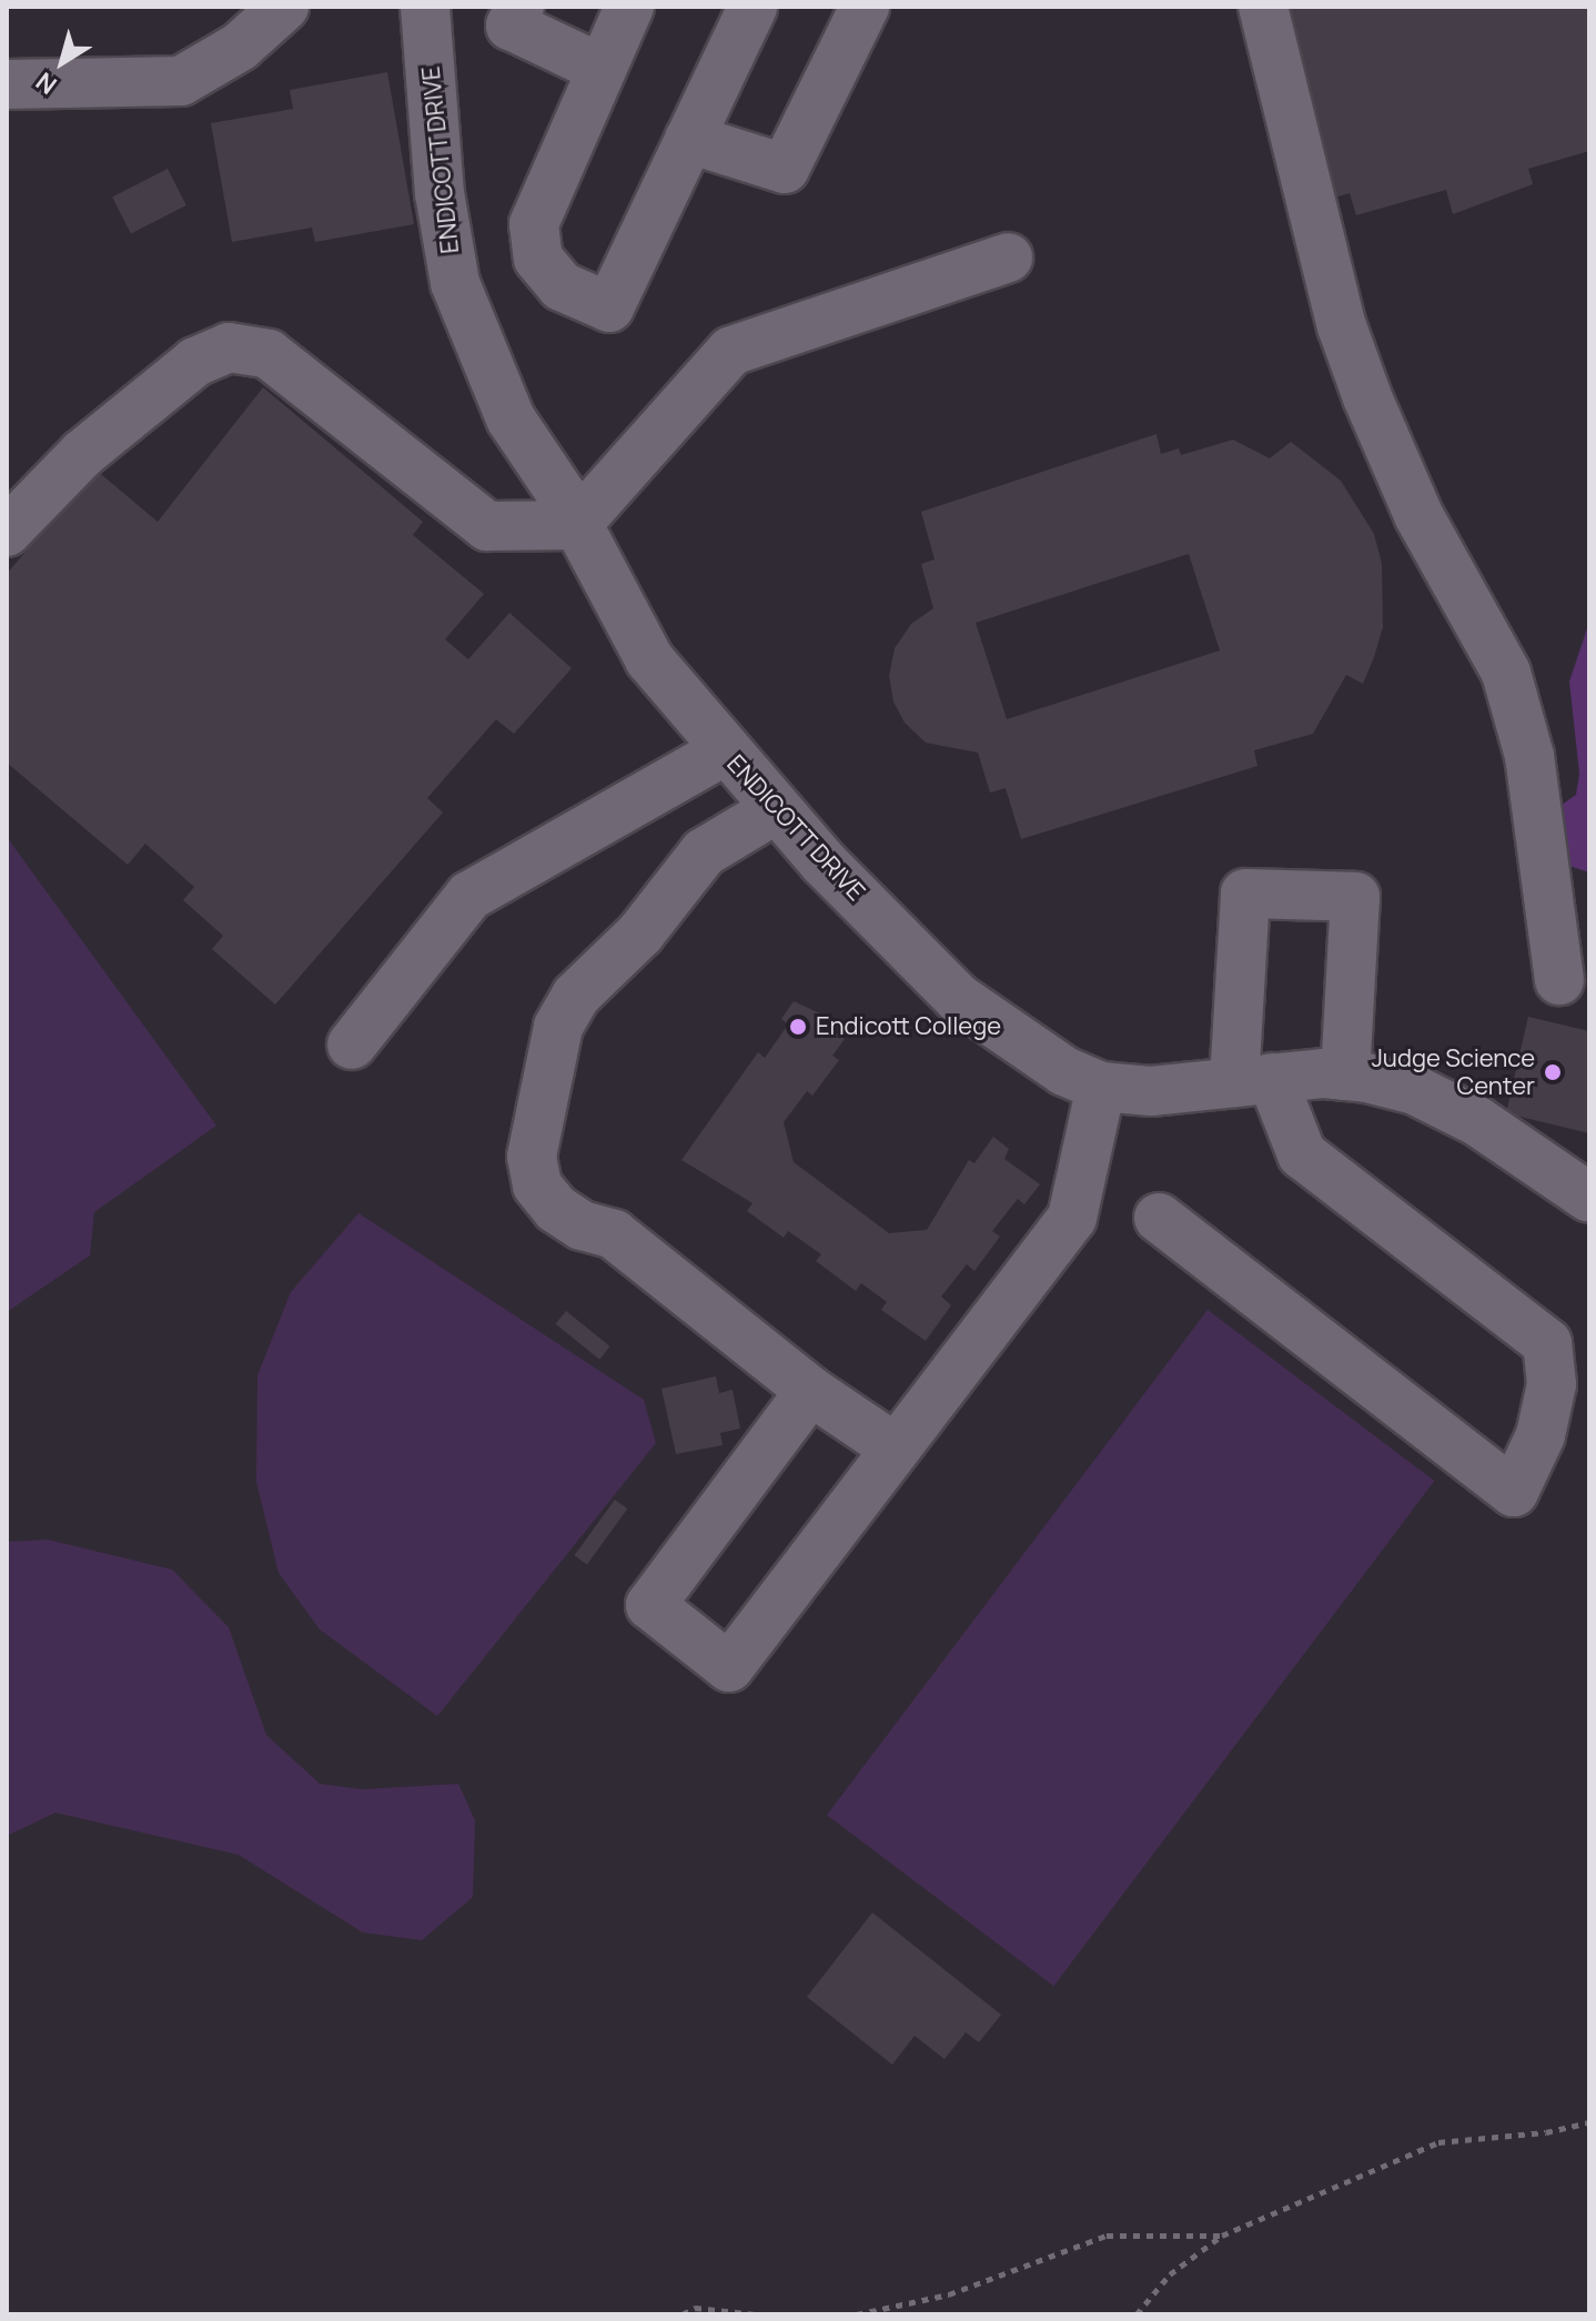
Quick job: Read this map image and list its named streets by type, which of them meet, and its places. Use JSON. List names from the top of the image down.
{
  "streets": {
    "street": ["ENDICOTT DRIVE"]
  },
  "places": ["Endicott College", "Judge Science Center"],
  "north": "bottom left"
}
